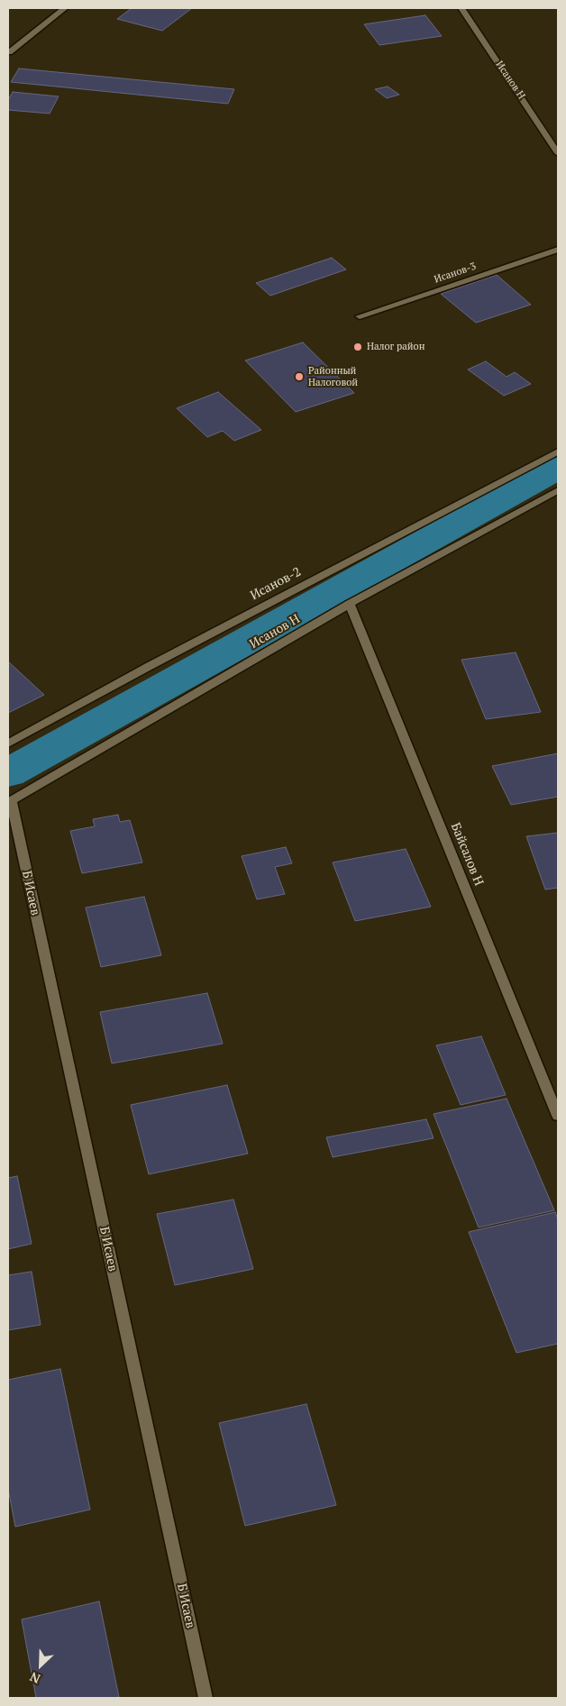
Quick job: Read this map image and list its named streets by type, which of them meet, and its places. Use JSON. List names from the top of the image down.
{
  "streets": {
    "street": [
      "Исанов Н",
      "Исанов-3",
      "Исанов-2",
      "Байсалов Н",
      "Б Исаев"
    ]
  },
  "crossings": [
    ["Исанов Н", "Байсалов Н"],
    ["Исанов Н", "Б Исаев"]
  ],
  "places": ["Налог район", "Районный Налоговой"],
  "north": "bottom left"
}
